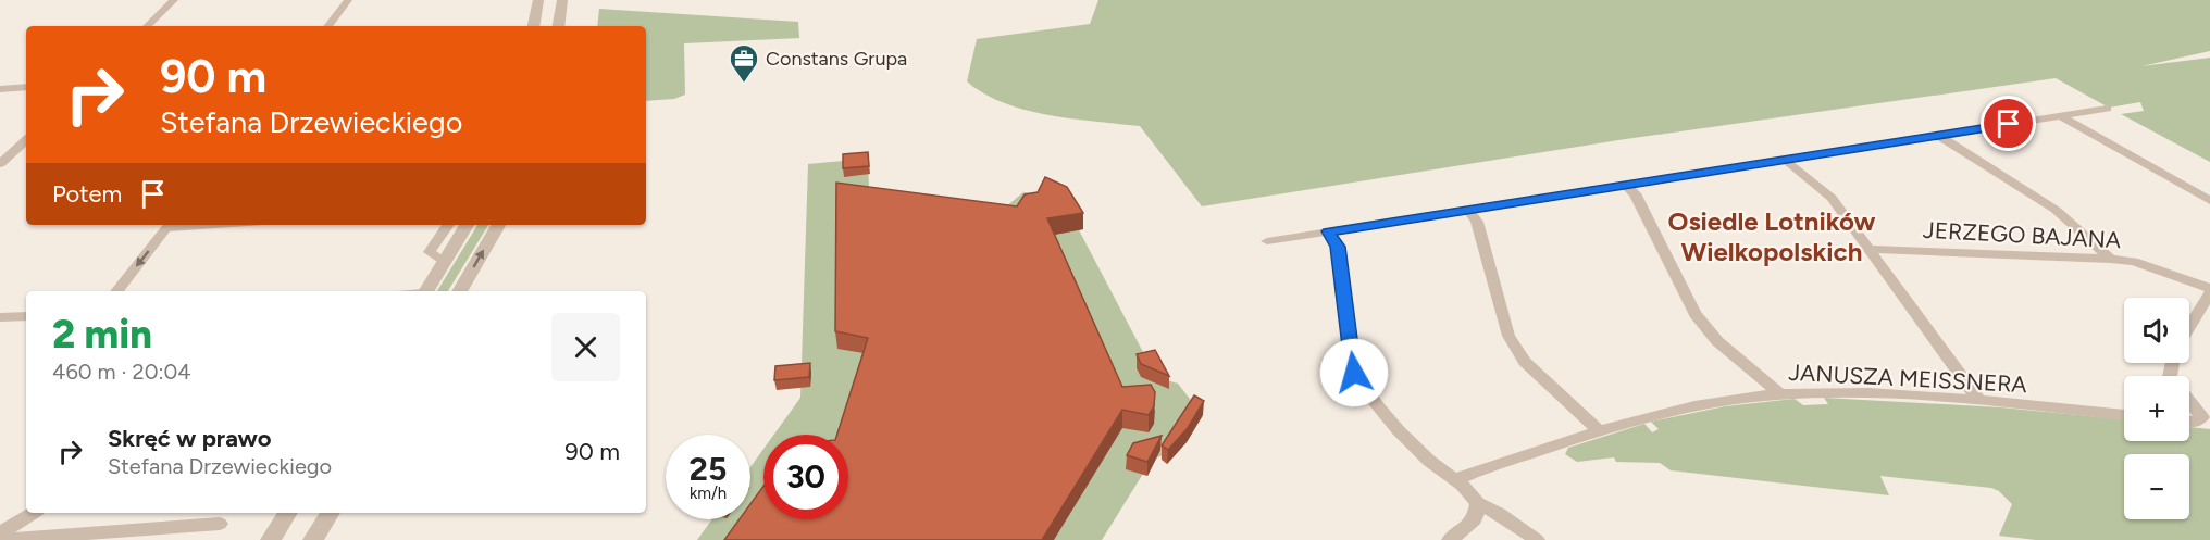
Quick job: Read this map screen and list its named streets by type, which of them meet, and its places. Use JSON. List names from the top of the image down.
{
  "streets": {
    "street": ["JERZEGO BAJANA", "JANUSZA MEISSNERA"]
  },
  "districts": ["Osiedle Lotników Wielkopolskich"],
  "places": {
    "office": ["Constans Grupa"]
  },
  "page": {
    "turn": ["90 m", "Stefana Drzewieckiego"],
    "then": "Potem",
    "heading": ["2 min", "460 m · 20:04"],
    "map_buttons": ["+", "−"],
    "list": [
      {
        "name": "Skręć w prawo",
        "note": "Stefana Drzewieckiego",
        "value": "90 m"
      }
    ],
    "speed": "25 km/h",
    "limit": "30"
  }
}
